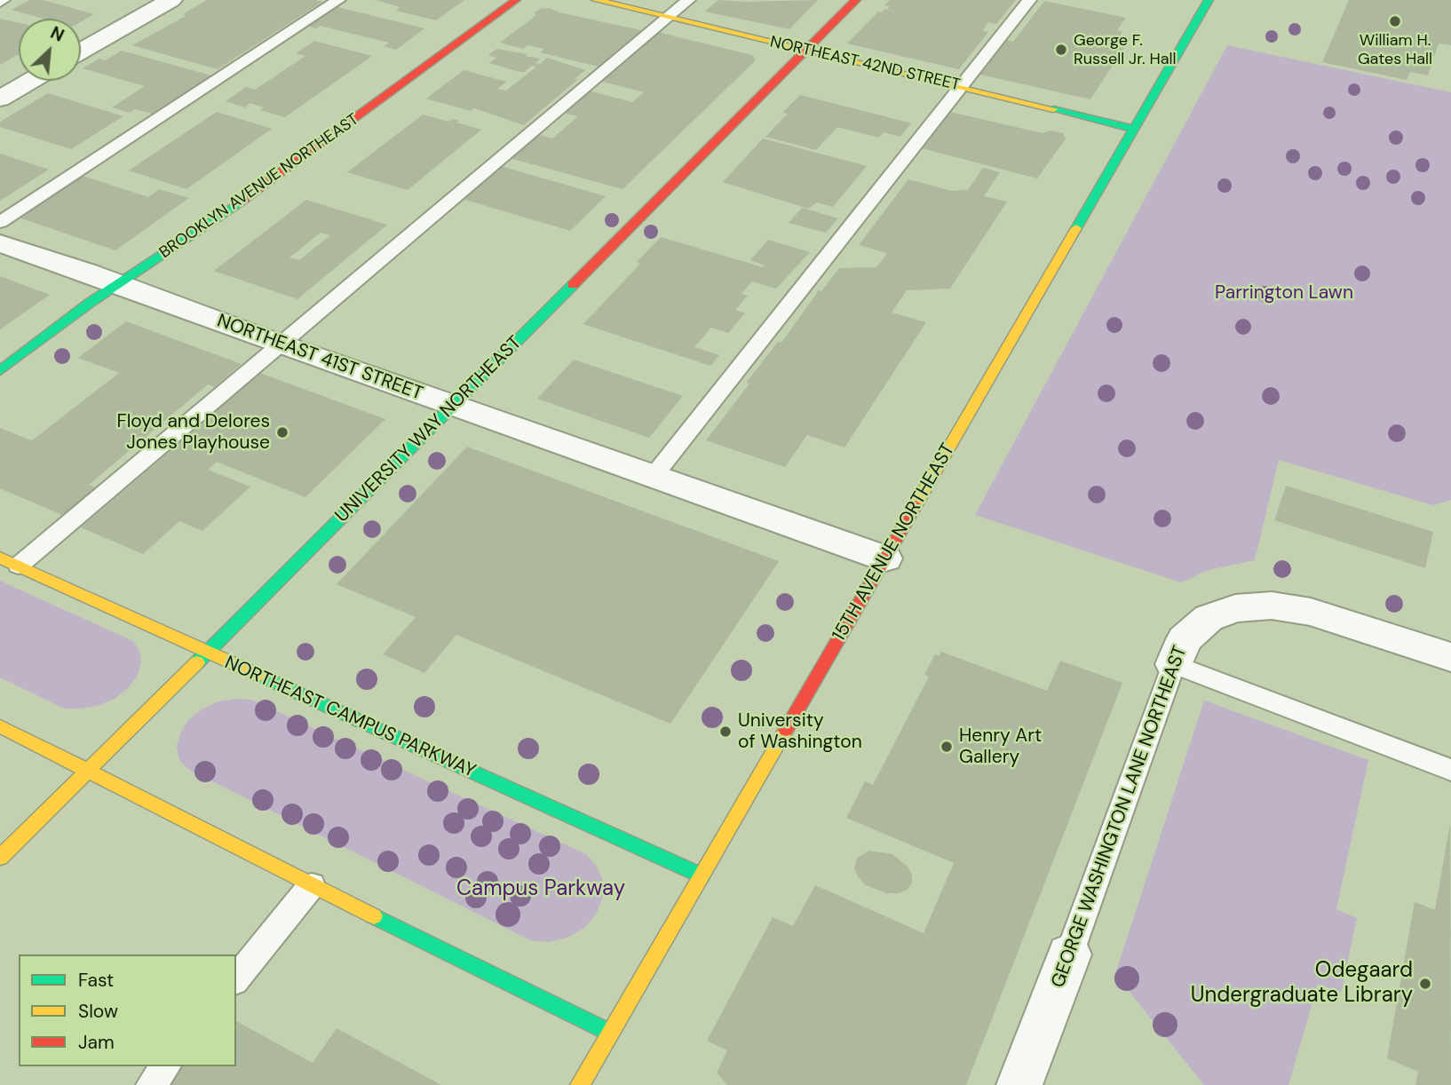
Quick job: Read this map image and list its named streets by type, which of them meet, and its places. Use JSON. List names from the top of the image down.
{
  "streets": {
    "street": [
      "NORTHEAST 42ND STREET",
      "BROOKLYN AVENUE NORTHEAST",
      "NORTHEAST 41ST STREET",
      "UNIVERSITY WAY NORTHEAST",
      "15TH AVENUE NORTHEAST",
      "NORTHEAST CAMPUS PARKWAY",
      "GEORGE WASHINGTON LANE NORTHEAST"
    ]
  },
  "crossings": [
    ["NORTHEAST 42ND STREET", "UNIVERSITY WAY NORTHEAST"],
    ["NORTHEAST 42ND STREET", "15TH AVENUE NORTHEAST"],
    ["BROOKLYN AVENUE NORTHEAST", "NORTHEAST 41ST STREET"],
    ["NORTHEAST 41ST STREET", "UNIVERSITY WAY NORTHEAST"],
    ["NORTHEAST 41ST STREET", "15TH AVENUE NORTHEAST"],
    ["UNIVERSITY WAY NORTHEAST", "NORTHEAST CAMPUS PARKWAY"],
    ["15TH AVENUE NORTHEAST", "NORTHEAST CAMPUS PARKWAY"]
  ],
  "parks": ["Parrington Lawn", "Campus Parkway"],
  "places": [
    "William H. Gates Hall",
    "George F. Russell Jr. Hall",
    "Floyd and Delores Jones Playhouse",
    "University of Washington",
    "Henry Art Gallery",
    "Odegaard Undergraduate Library"
  ],
  "legend": ["Fast", "Slow", "Jam"],
  "north": "top right"
}
